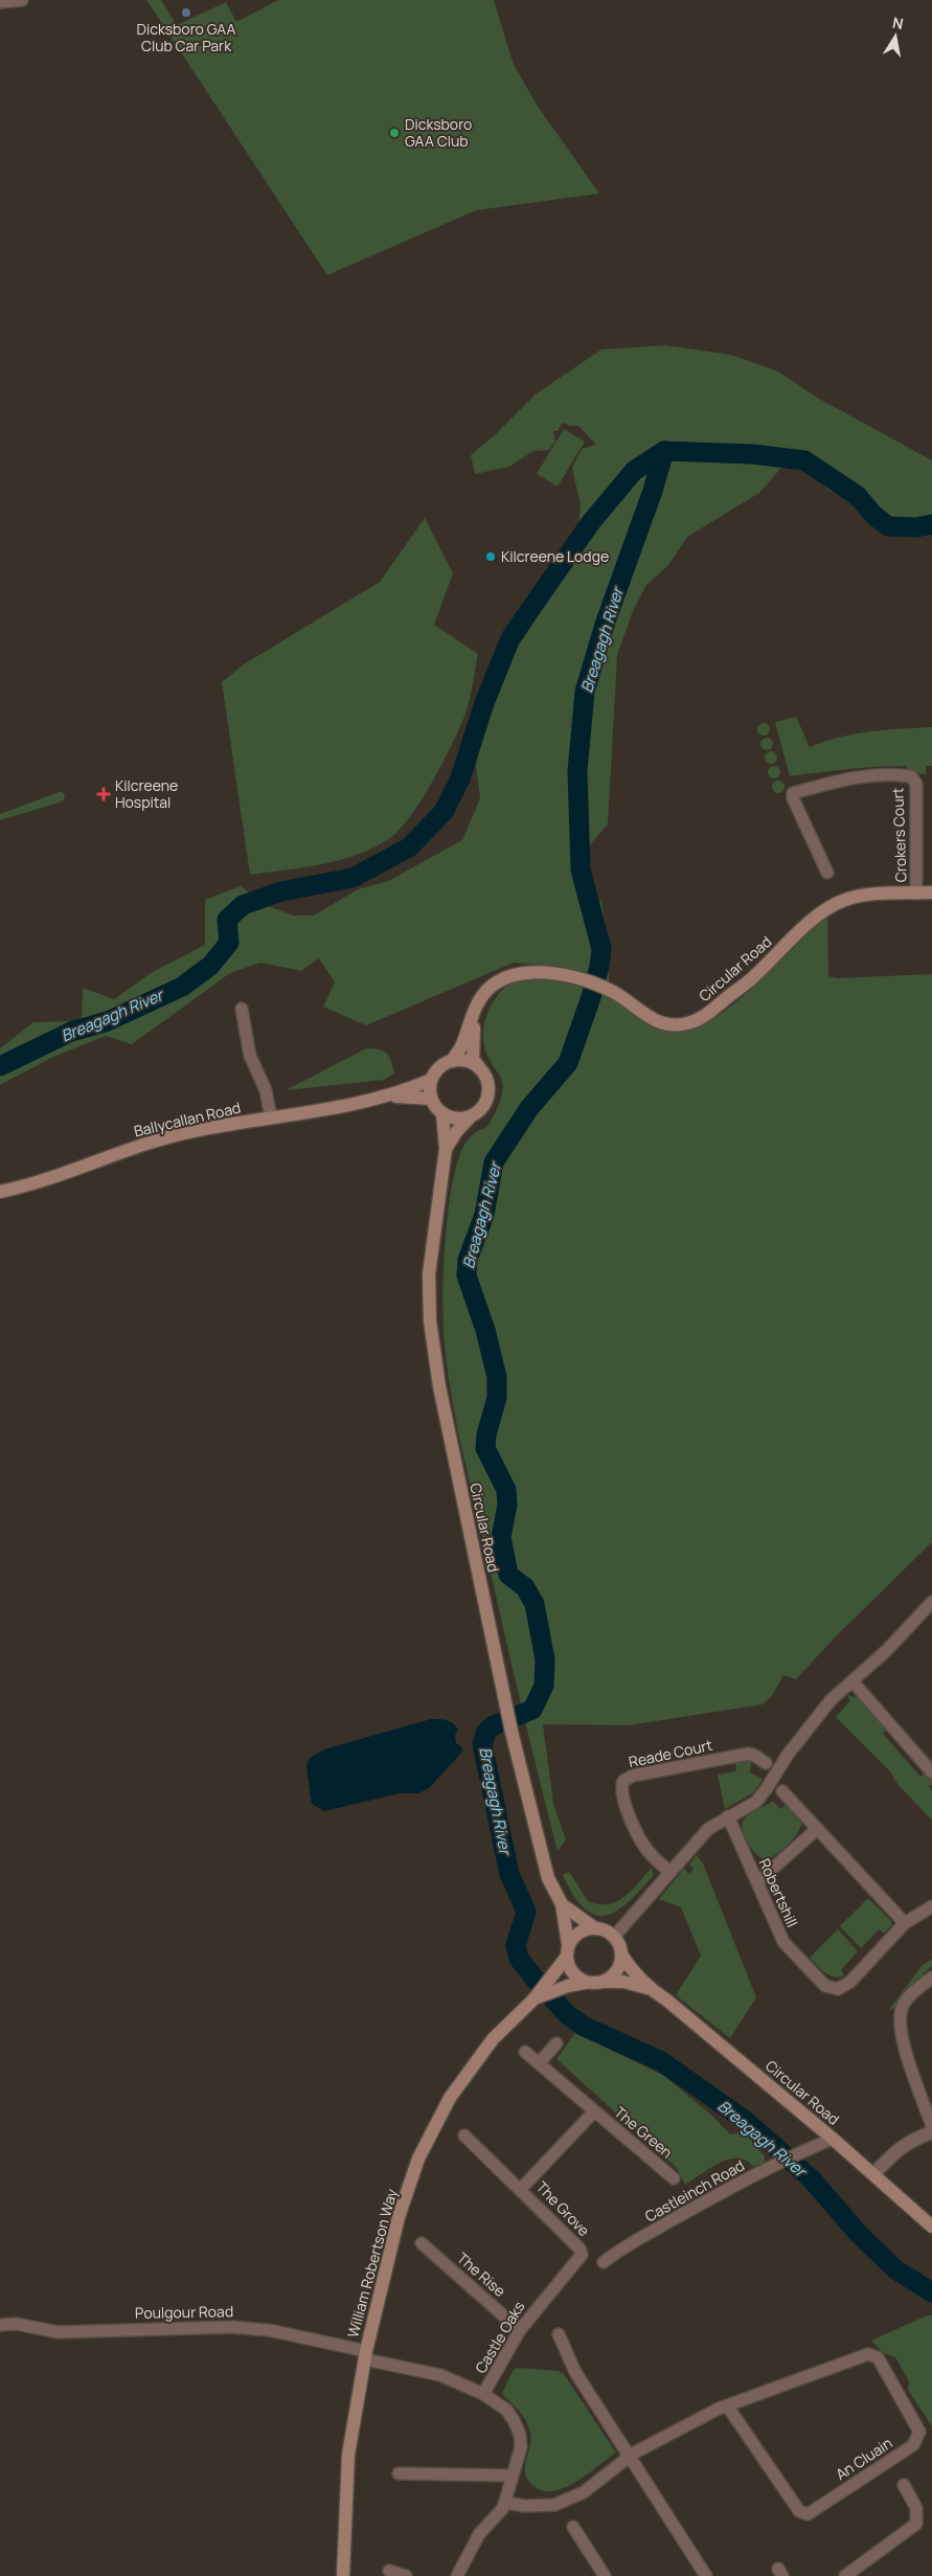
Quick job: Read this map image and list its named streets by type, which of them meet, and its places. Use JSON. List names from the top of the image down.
{
  "streets": {
    "main road": ["Circular Road", "Ballycallan Road", "William Robertson Way"],
    "street": [
      "Crokers Court",
      "Reade Court",
      "Robertshill",
      "The Green",
      "Castleinch Road",
      "The Grove",
      "The Rise",
      "Poulgour Road",
      "Castle Oaks",
      "An Cluain"
    ]
  },
  "crossings": [
    ["Crokers Court", "Circular Road"],
    ["Circular Road", "Ballycallan Road"],
    ["Circular Road", "Castleinch Road"],
    ["The Green", "The Grove"],
    ["The Grove", "Castle Oaks"],
    ["William Robertson Way", "Poulgour Road"],
    ["William Robertson Way", "Castle Oaks"],
    ["The Rise", "Castle Oaks"],
    ["Poulgour Road", "Castle Oaks"]
  ],
  "water": ["Breagagh River"],
  "places": {
    "other": ["Dicksboro GAA Club Car Park", "Dicksboro GAA Club", "Kilcreene Lodge"],
    "health": ["Kilcreene Hospital"]
  },
  "north": "top"
}
